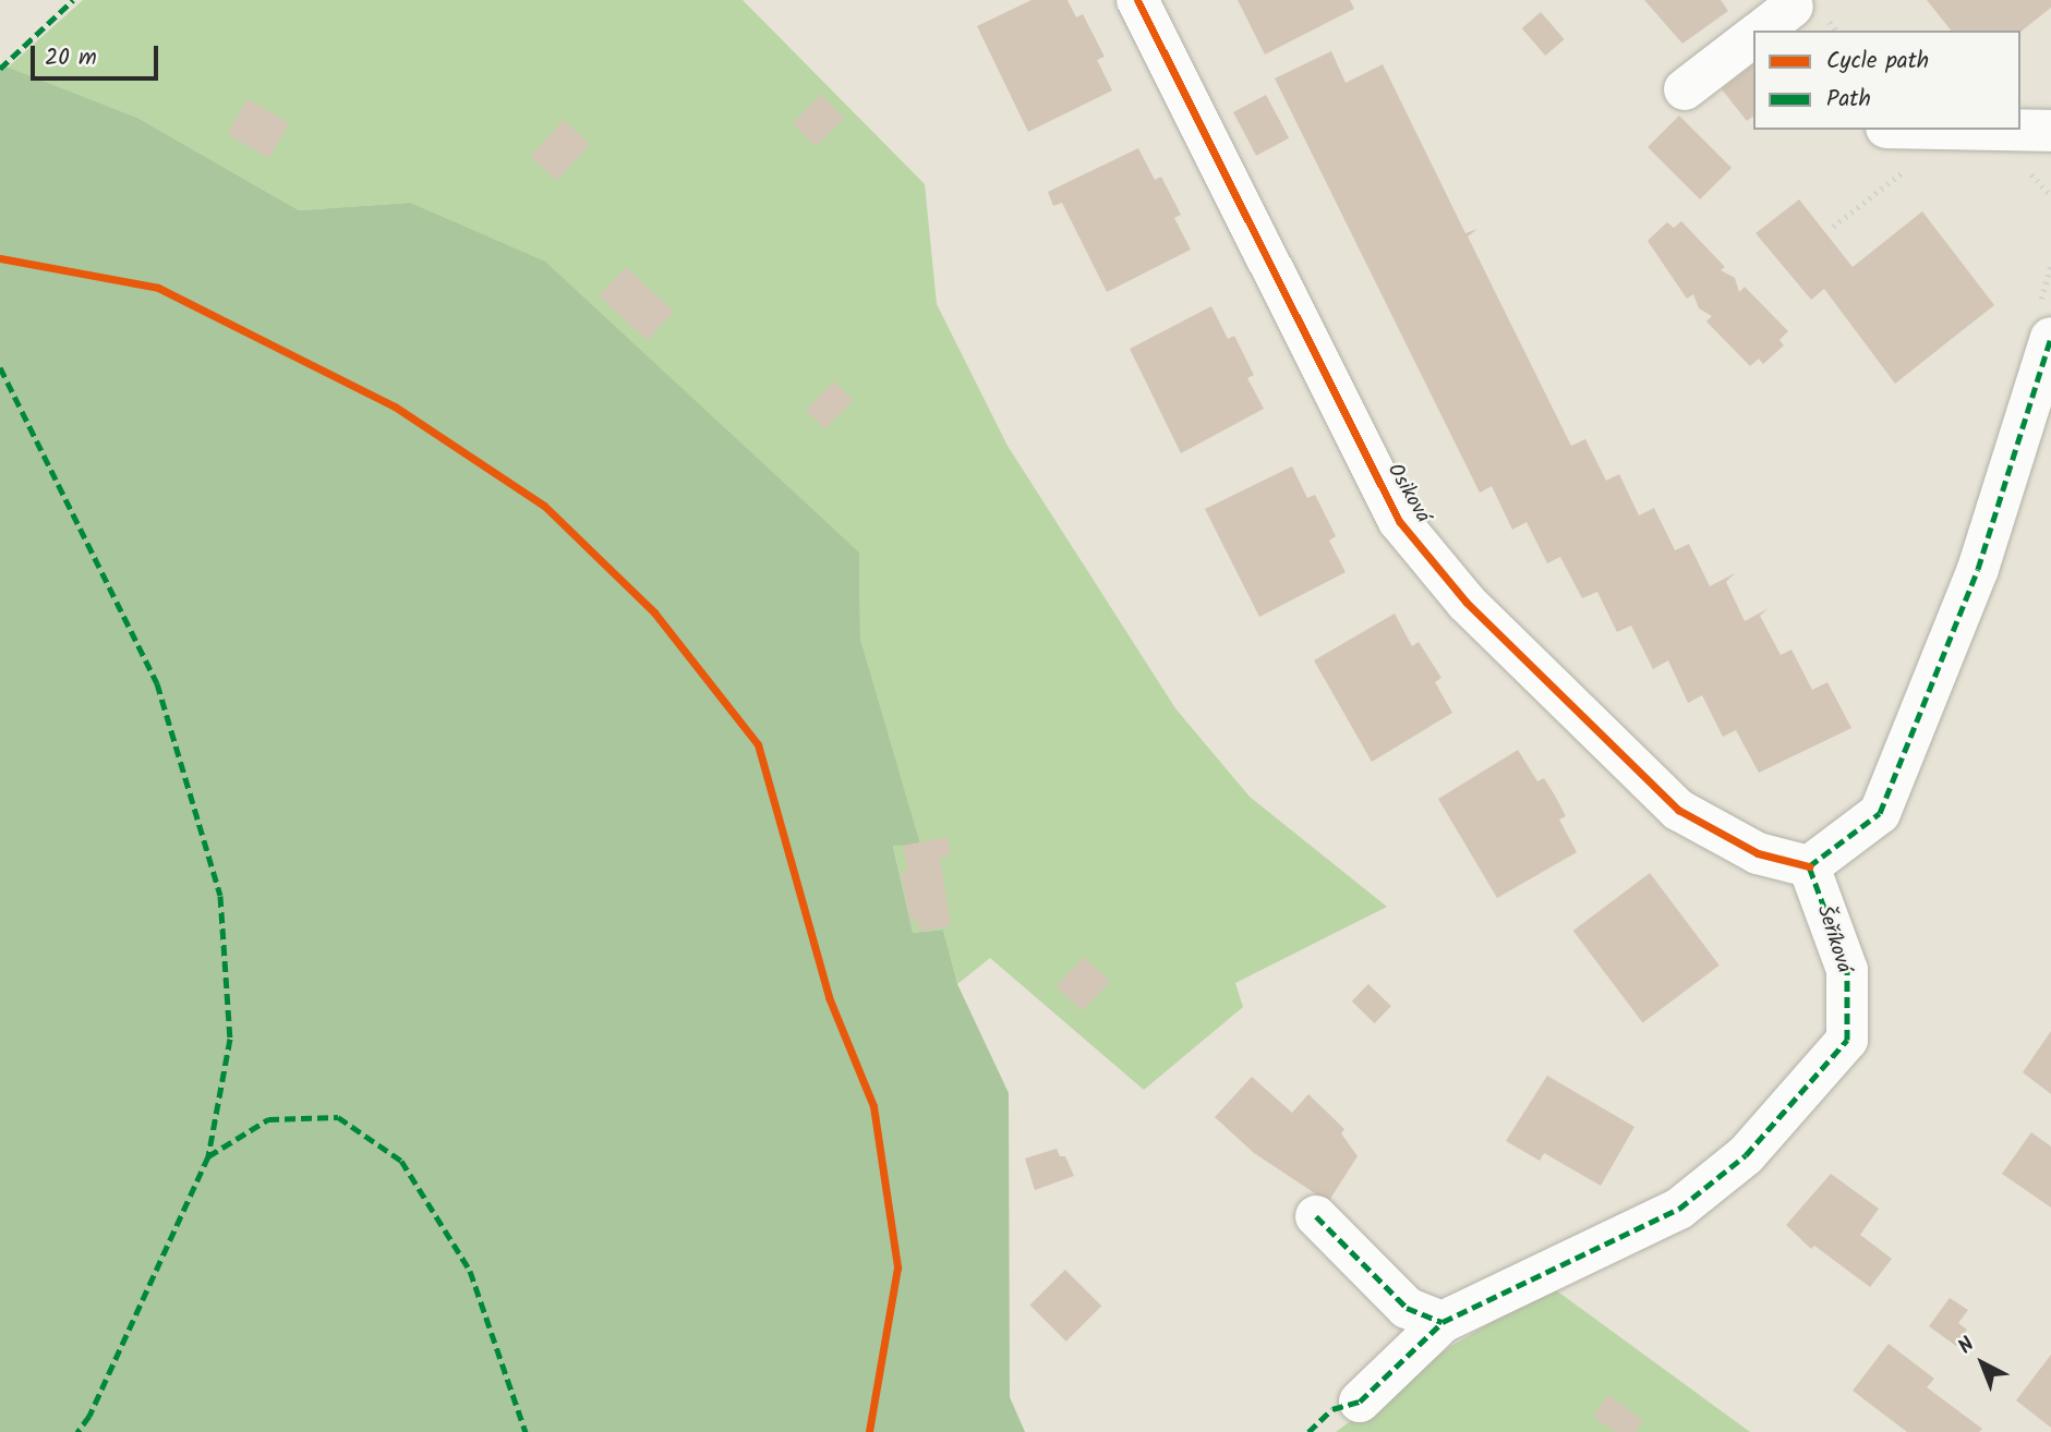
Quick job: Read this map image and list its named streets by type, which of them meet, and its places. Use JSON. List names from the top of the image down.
{
  "streets": {
    "street": ["Osiková", "Šeříková"]
  },
  "crossings": [
    ["Osiková", "Šeříková"]
  ],
  "legend": ["Cycle path", "Path"],
  "scale_bar": "20 m",
  "north": "top left"
}
